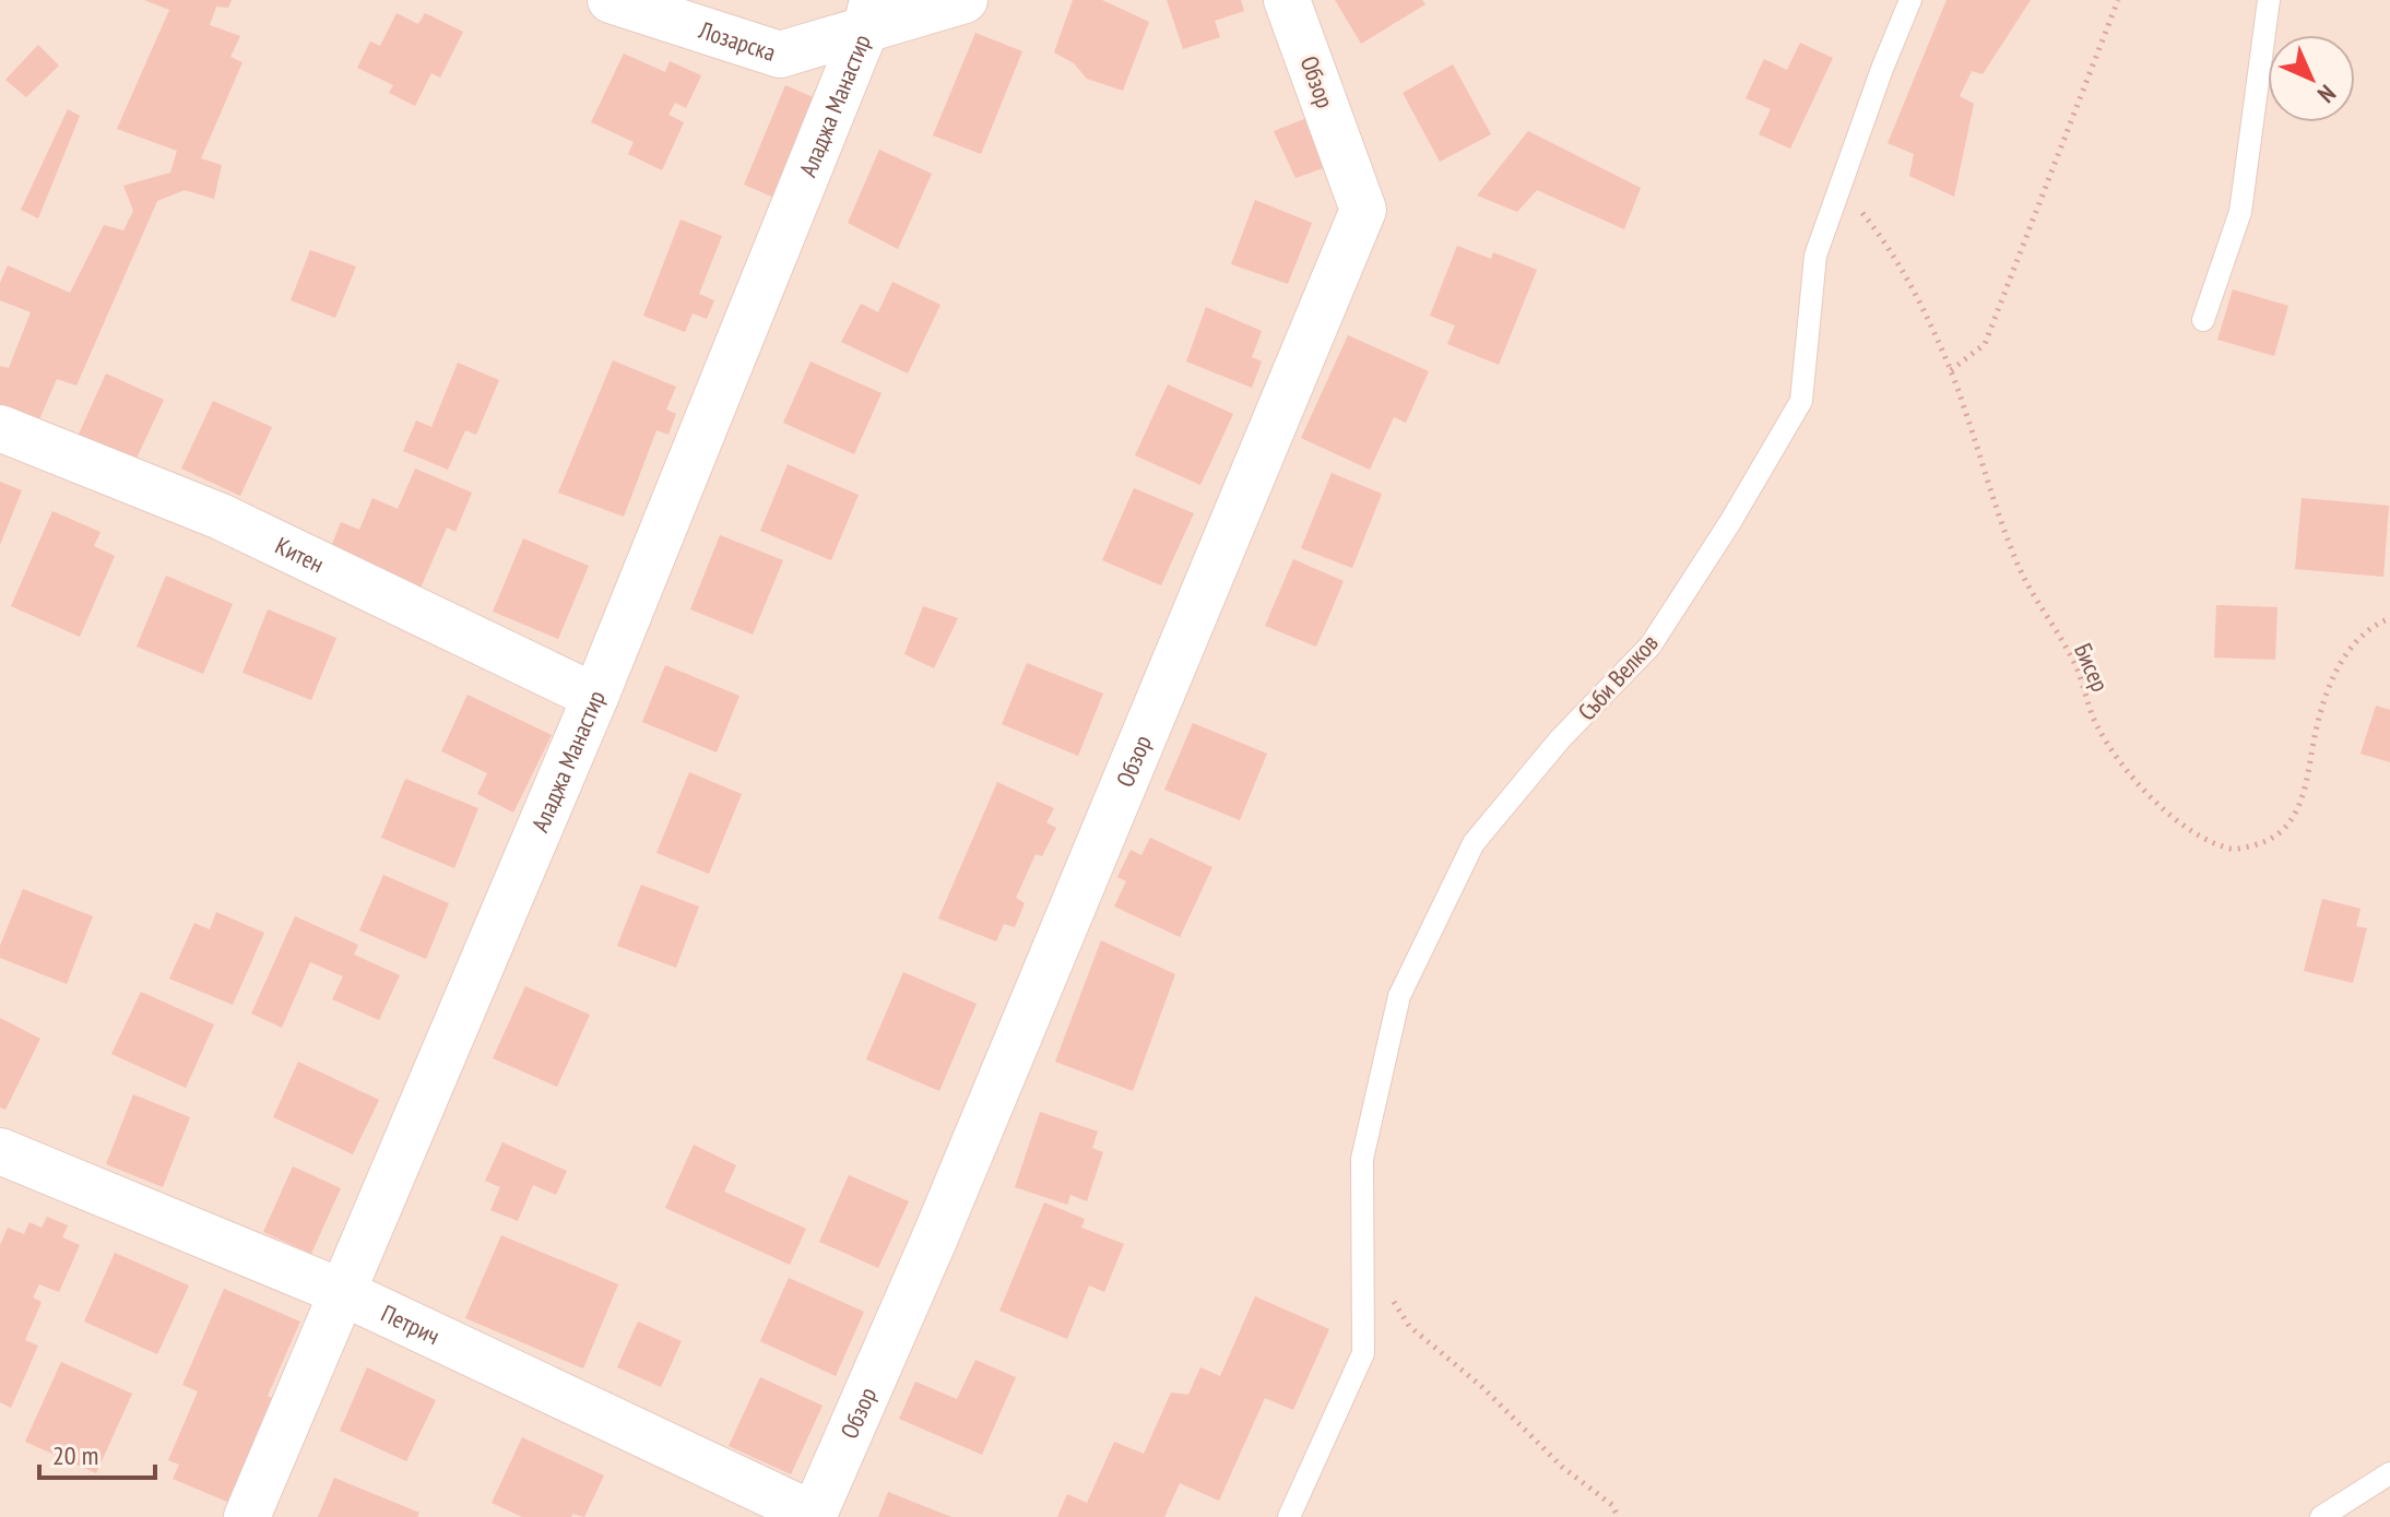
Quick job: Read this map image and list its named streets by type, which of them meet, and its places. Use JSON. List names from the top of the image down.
{
  "streets": {
    "street": [
      "Лозарска",
      "Обзор",
      "Аладжа Манастир",
      "Китен",
      "Петрич"
    ],
    "lane": ["Съби Велков"],
    "path": ["Бисер"]
  },
  "crossings": [
    ["Лозарска", "Аладжа Манастир"],
    ["Обзор", "Петрич"],
    ["Аладжа Манастир", "Китен"],
    ["Аладжа Манастир", "Петрич"],
    ["Бисер", "Съби Велков"]
  ],
  "scale_bar": "20 m",
  "north": "bottom right"
}
